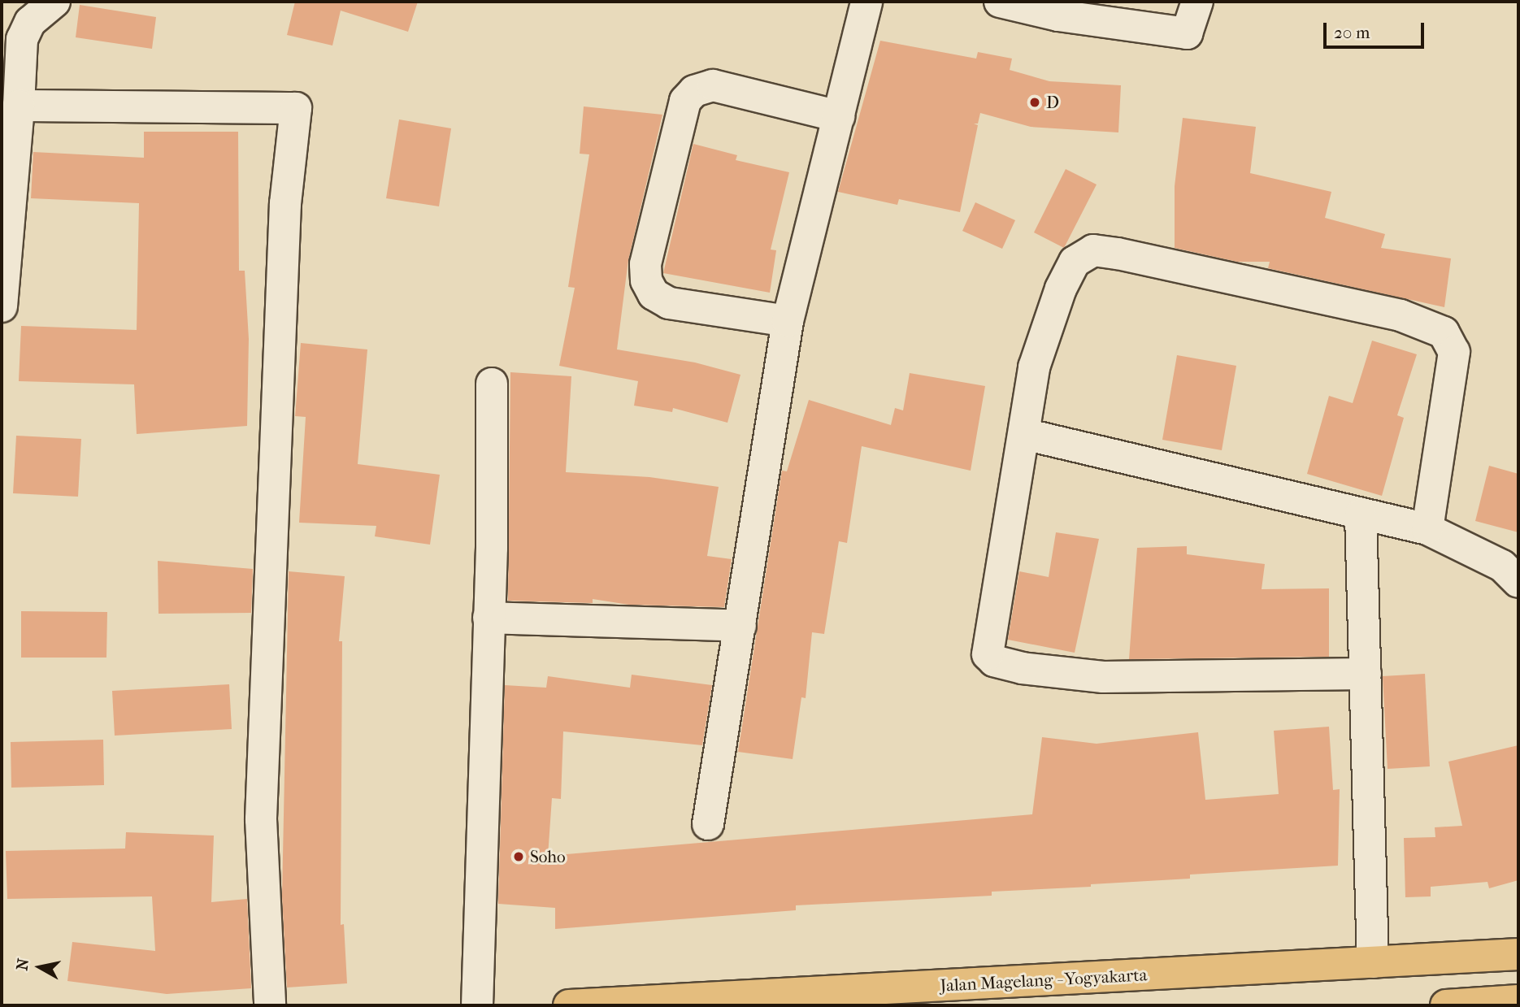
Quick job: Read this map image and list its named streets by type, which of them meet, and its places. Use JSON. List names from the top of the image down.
{
  "streets": {
    "highway": ["Jalan Magelang - Yogyakarta"]
  },
  "places": ["D", "Soho"],
  "scale_bar": "20 m",
  "north": "left"
}
